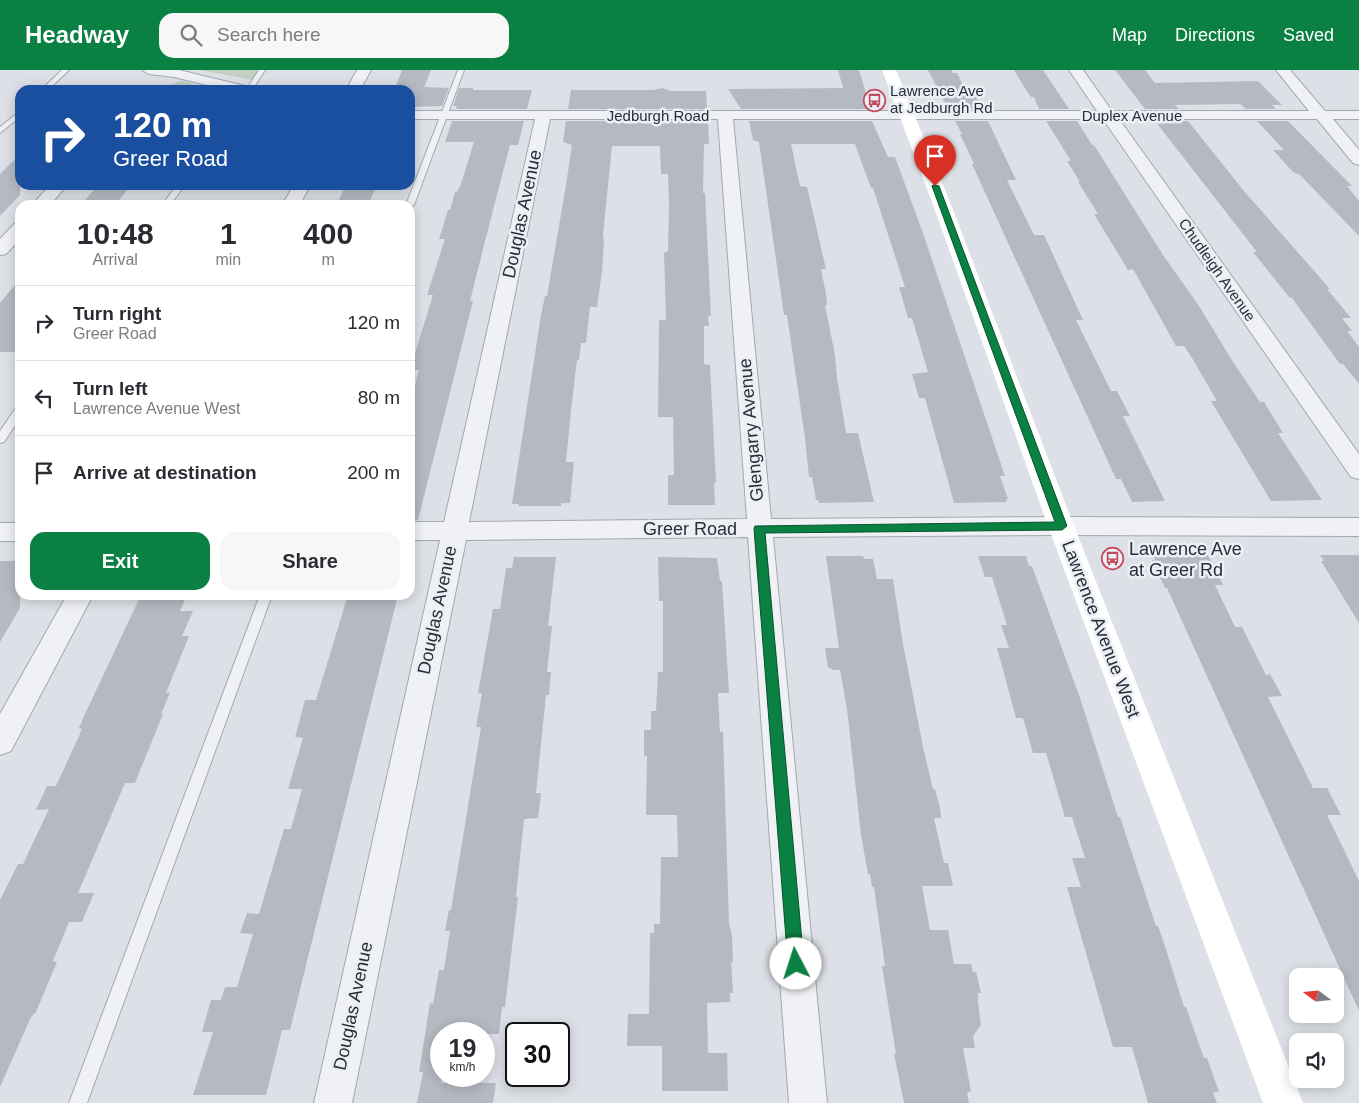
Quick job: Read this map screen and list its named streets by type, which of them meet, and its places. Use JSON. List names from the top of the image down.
{
  "streets": {
    "main road": ["Lawrence Avenue West"],
    "street": [
      "Jedburgh Road",
      "Duplex Avenue",
      "Douglas Avenue",
      "Chudleigh Avenue",
      "Glengarry Avenue",
      "Greer Road"
    ]
  },
  "crossings": [
    ["Jedburgh Road", "Duplex Avenue"],
    ["Jedburgh Road", "Douglas Avenue"],
    ["Jedburgh Road", "Glengarry Avenue"],
    ["Jedburgh Road", "Lawrence Avenue West"],
    ["Duplex Avenue", "Chudleigh Avenue"],
    ["Duplex Avenue", "Lawrence Avenue West"],
    ["Douglas Avenue", "Greer Road"],
    ["Glengarry Avenue", "Greer Road"],
    ["Greer Road", "Lawrence Avenue West"]
  ],
  "places": {
    "bus stop": ["Lawrence Ave at Jedburgh Rd", "Lawrence Ave at Greer Rd"]
  },
  "north": "left",
  "page": {
    "header": "Headway",
    "search": "Search here",
    "nav": ["Map", "Directions", "Saved"],
    "turn": ["120 m", "Greer Road"],
    "eta": [
      "10:48",
      "Arrival",
      "1",
      "min",
      "400",
      "m"
    ],
    "list": [
      {
        "name": "Turn right",
        "note": "Greer Road",
        "value": "120 m"
      },
      {
        "name": "Turn left",
        "note": "Lawrence Avenue West",
        "value": "80 m"
      },
      {
        "name": "Arrive at destination",
        "value": "200 m"
      }
    ],
    "buttons": ["Exit", "Share"],
    "speed": "19 km/h",
    "limit": "30"
  }
}
